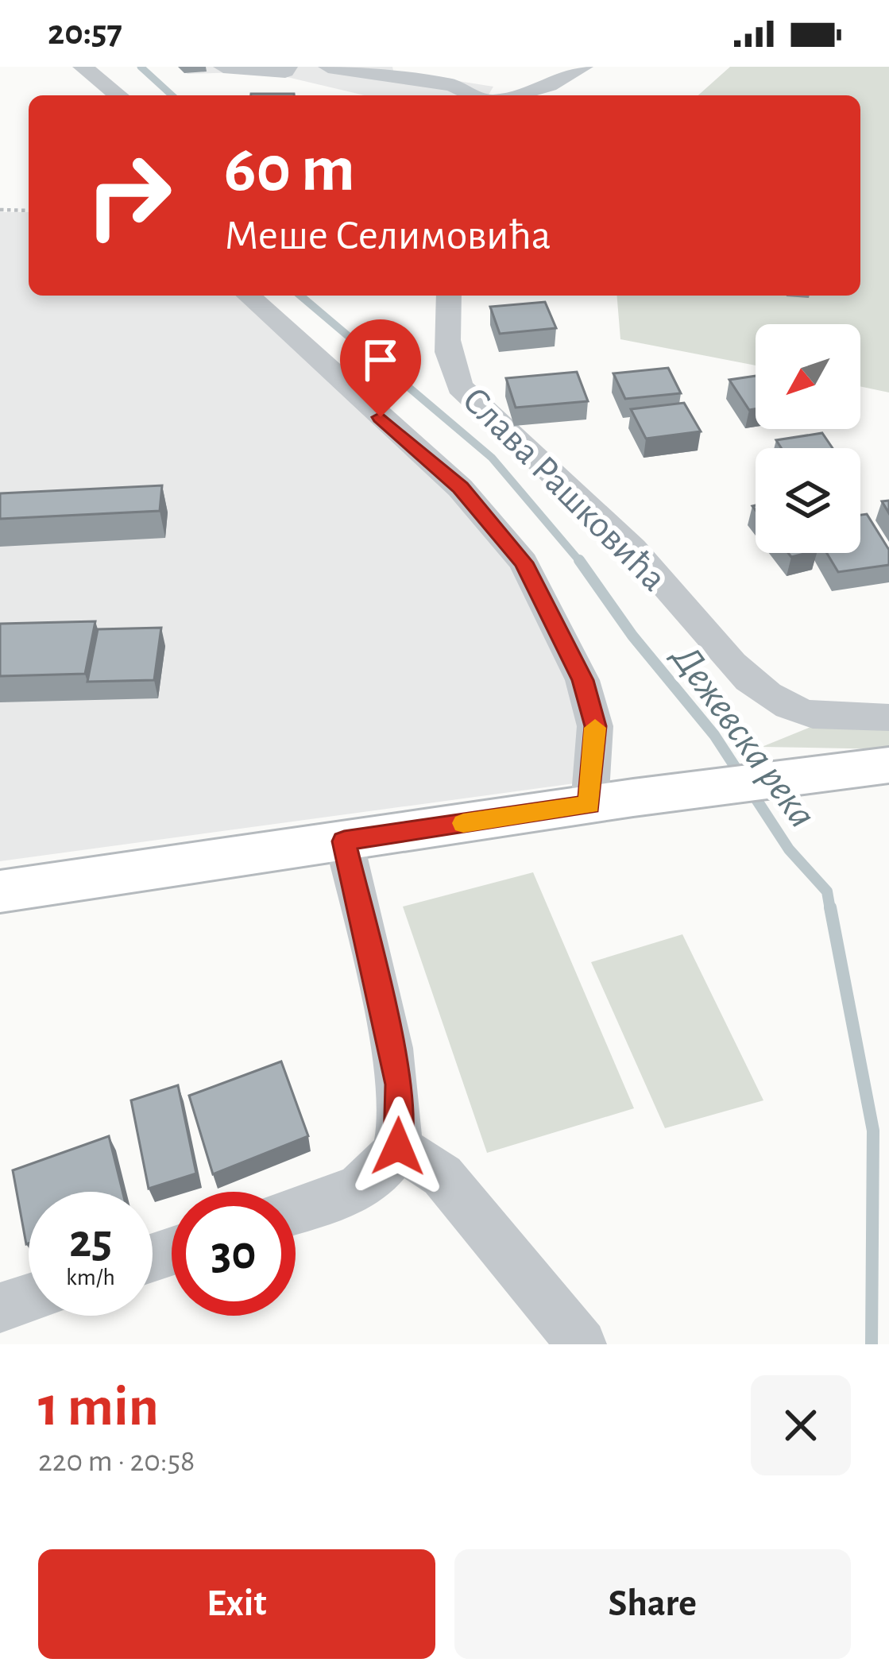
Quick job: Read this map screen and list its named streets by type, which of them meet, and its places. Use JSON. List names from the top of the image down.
{
  "streets": {
    "street": ["Слава Рашковића"]
  },
  "water": ["Дежевска река"],
  "north": "bottom left",
  "page": {
    "status": "20:57",
    "turn": ["60 m", "Меше Селимовића"],
    "speed": "25 km/h",
    "limit": "30",
    "heading": ["1 min", "220 m · 20:58"],
    "buttons": ["Exit", "Share"]
  }
}
